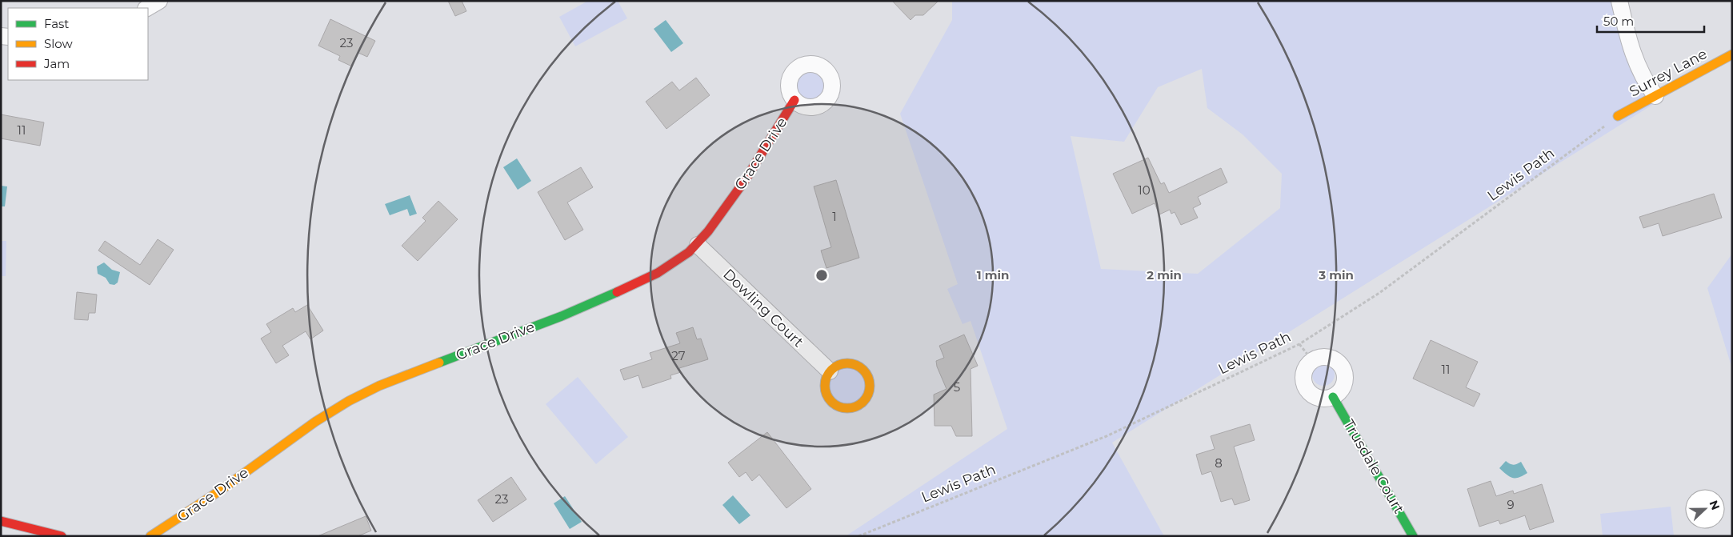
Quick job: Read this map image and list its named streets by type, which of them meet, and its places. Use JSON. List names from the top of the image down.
{
  "streets": {
    "street": [
      "Surrey Lane",
      "Grace Drive",
      "Dowling Court",
      "Trusdale Court"
    ],
    "path": ["Lewis Path"]
  },
  "crossings": [
    ["Surrey Lane", "Lewis Path"],
    ["Grace Drive", "Dowling Court"]
  ],
  "house_numbers": [
    "23",
    "11",
    "10",
    "1",
    "27",
    "11",
    "5",
    "8",
    "23",
    "9"
  ],
  "legend": ["Fast", "Slow", "Jam"],
  "scale_bar": "50 m",
  "north": "right",
  "rings": ["1 min", "2 min", "3 min"]
}
